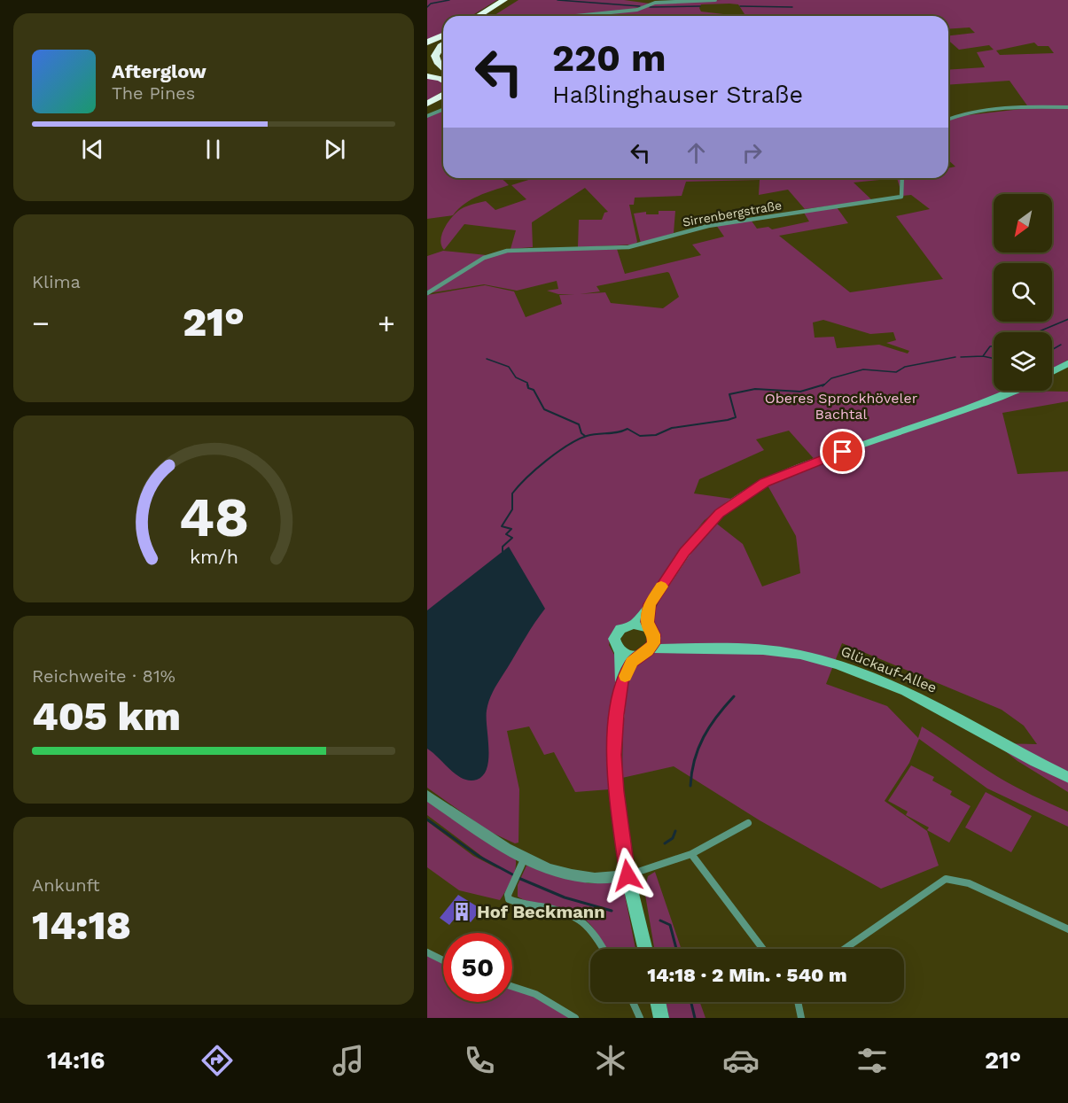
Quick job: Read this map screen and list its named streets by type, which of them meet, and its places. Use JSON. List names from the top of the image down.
{
  "streets": {
    "main road": ["Glückauf-Allee"],
    "street": ["Sirrenbergstraße"]
  },
  "parks": ["Oberes Sprockhöveler Bachtal"],
  "places": {
    "building": ["Hof Beckmann"]
  },
  "north": "bottom left",
  "page": {
    "turn": ["220 m", "Haßlinghauser Straße"],
    "song": ["Afterglow", "The Pines"],
    "tile": [
      "Klima",
      ["Reichweite · 81%", "405 km"],
      ["Ankunft", "14:18"]
    ],
    "heat": ["−", "21°", "+"],
    "limit": "50",
    "trip": "14:18 · 2 Min. · 540 m",
    "tabs": ["14:16", "21°"],
    "gauge": ["48", "km/h"]
  }
}
